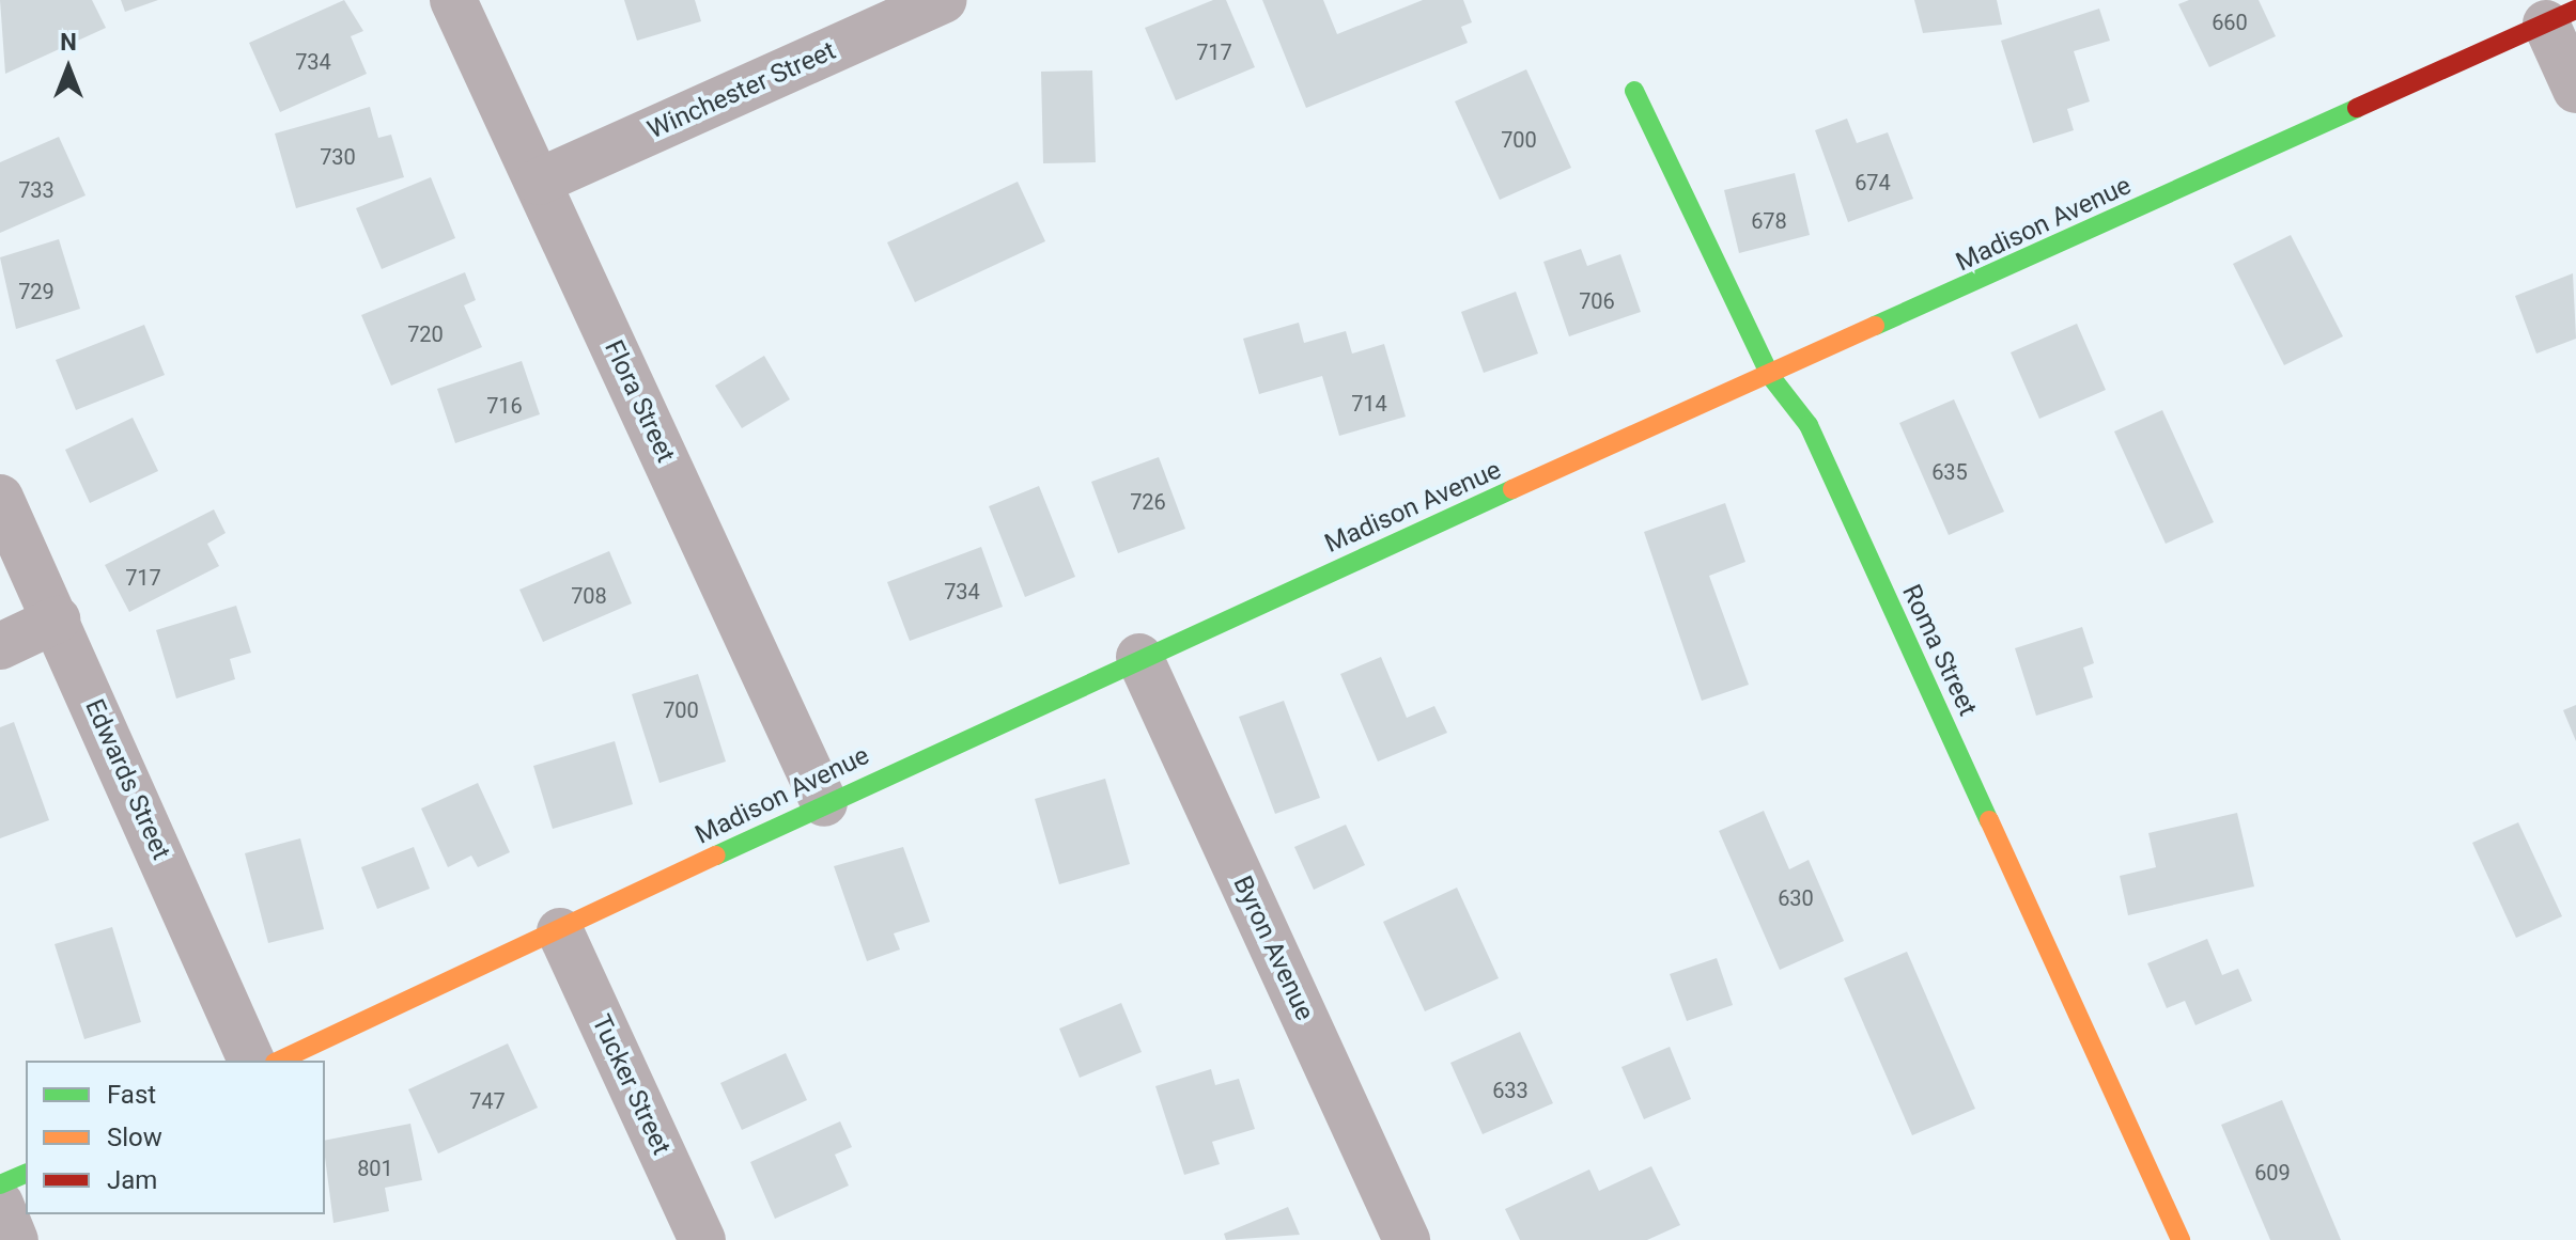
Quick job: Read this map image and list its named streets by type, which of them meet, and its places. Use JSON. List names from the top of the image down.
{
  "streets": {
    "street": [
      "Winchester Street",
      "Madison Avenue",
      "Flora Street",
      "Roma Street",
      "Edwards Street",
      "Byron Avenue",
      "Tucker Street"
    ]
  },
  "crossings": [
    ["Winchester Street", "Flora Street"],
    ["Madison Avenue", "Flora Street"],
    ["Madison Avenue", "Roma Street"],
    ["Madison Avenue", "Byron Avenue"],
    ["Madison Avenue", "Tucker Street"]
  ],
  "house_numbers": [
    "660",
    "717",
    "734",
    "700",
    "730",
    "674",
    "733",
    "678",
    "729",
    "706",
    "720",
    "714",
    "716",
    "635",
    "726",
    "717",
    "734",
    "708",
    "700",
    "630",
    "633",
    "747",
    "801",
    "609"
  ],
  "legend": ["Fast", "Slow", "Jam"],
  "north": "top"
}
